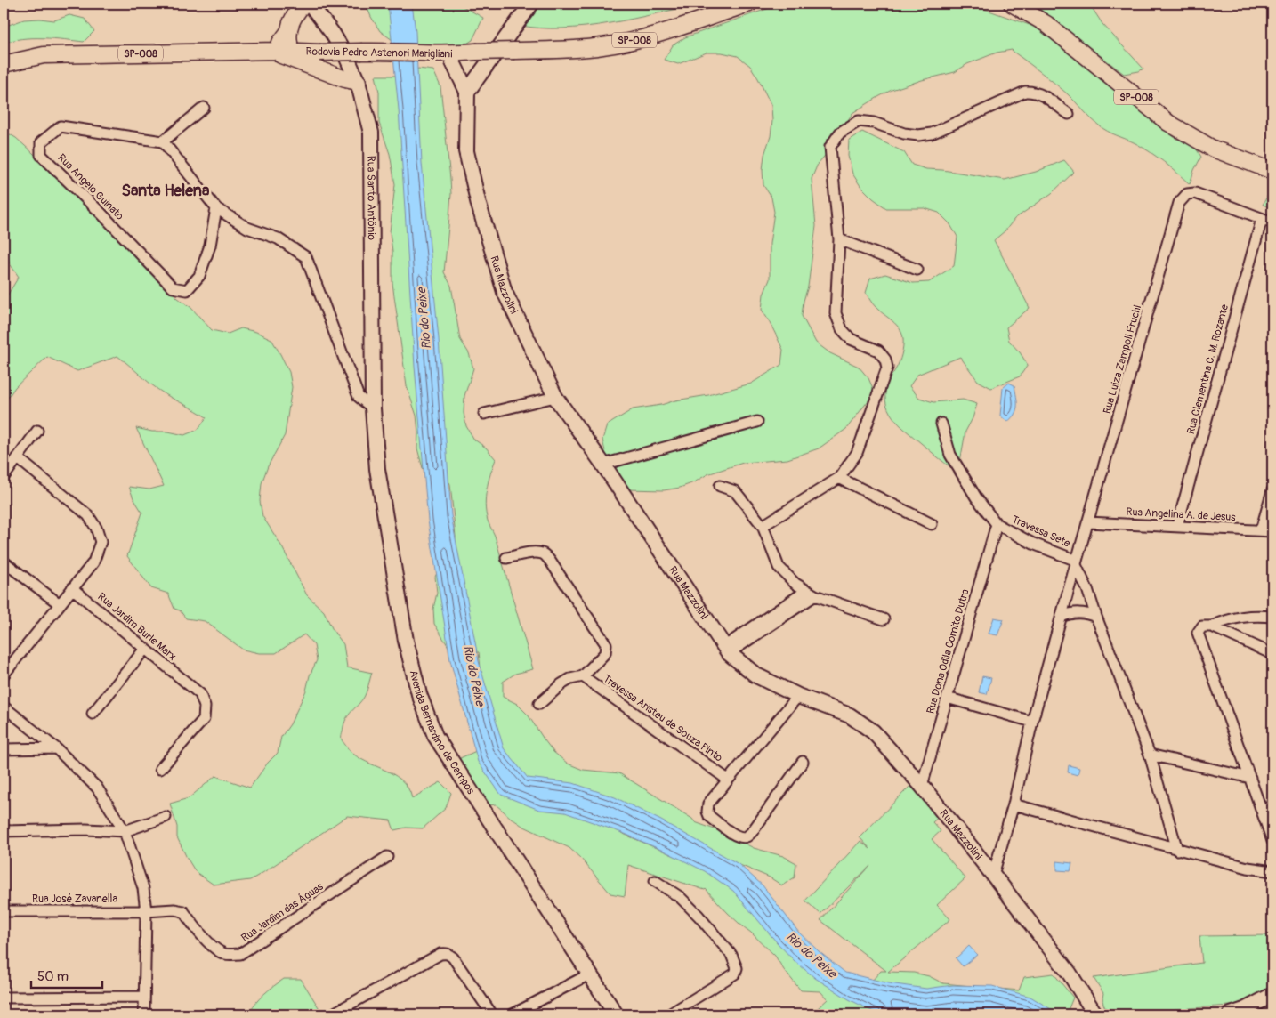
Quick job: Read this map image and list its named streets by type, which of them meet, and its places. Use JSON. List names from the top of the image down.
{
  "streets": {
    "main road": ["SP-008", "Rodovia Pedro Astenori Marigliani"],
    "street": [
      "Rua Angelo Guinato",
      "Rua Santo Antônio",
      "Rua Mazzolini",
      "Rua Luiza Zampoli Fruchi",
      "Rua Clementina C. M. Rozante",
      "Rua Angelina A. de Jesus",
      "Travessa Sete",
      "Rua Jardim Burle Marx",
      "Rua Dona Odila Comito Dutra",
      "Travessa Aristeu de Souza Pinto",
      "Avenida Bernardino de Campos",
      "Rua José Zavanella",
      "Rua Jardim das Águas"
    ]
  },
  "crossings": [
    ["Rodovia Pedro Astenori Marigliani", "Rua Mazzolini"],
    ["Rua Santo Antônio", "Avenida Bernardino de Campos"],
    ["Rua Mazzolini", "Rua Luiza Zampoli Fruchi"],
    ["Rua Mazzolini", "Rua Dona Odila Comito Dutra"],
    ["Rua Luiza Zampoli Fruchi", "Rua Clementina C. M. Rozante"],
    ["Rua Luiza Zampoli Fruchi", "Rua Angelina A. de Jesus"],
    ["Rua Luiza Zampoli Fruchi", "Travessa Sete"],
    ["Rua Clementina C. M. Rozante", "Rua Angelina A. de Jesus"],
    ["Travessa Sete", "Rua Dona Odila Comito Dutra"],
    ["Rua José Zavanella", "Rua Jardim das Águas"]
  ],
  "districts": ["Santa Helena"],
  "water": ["Rio do Peixe"],
  "scale_bar": "50 m"
}
